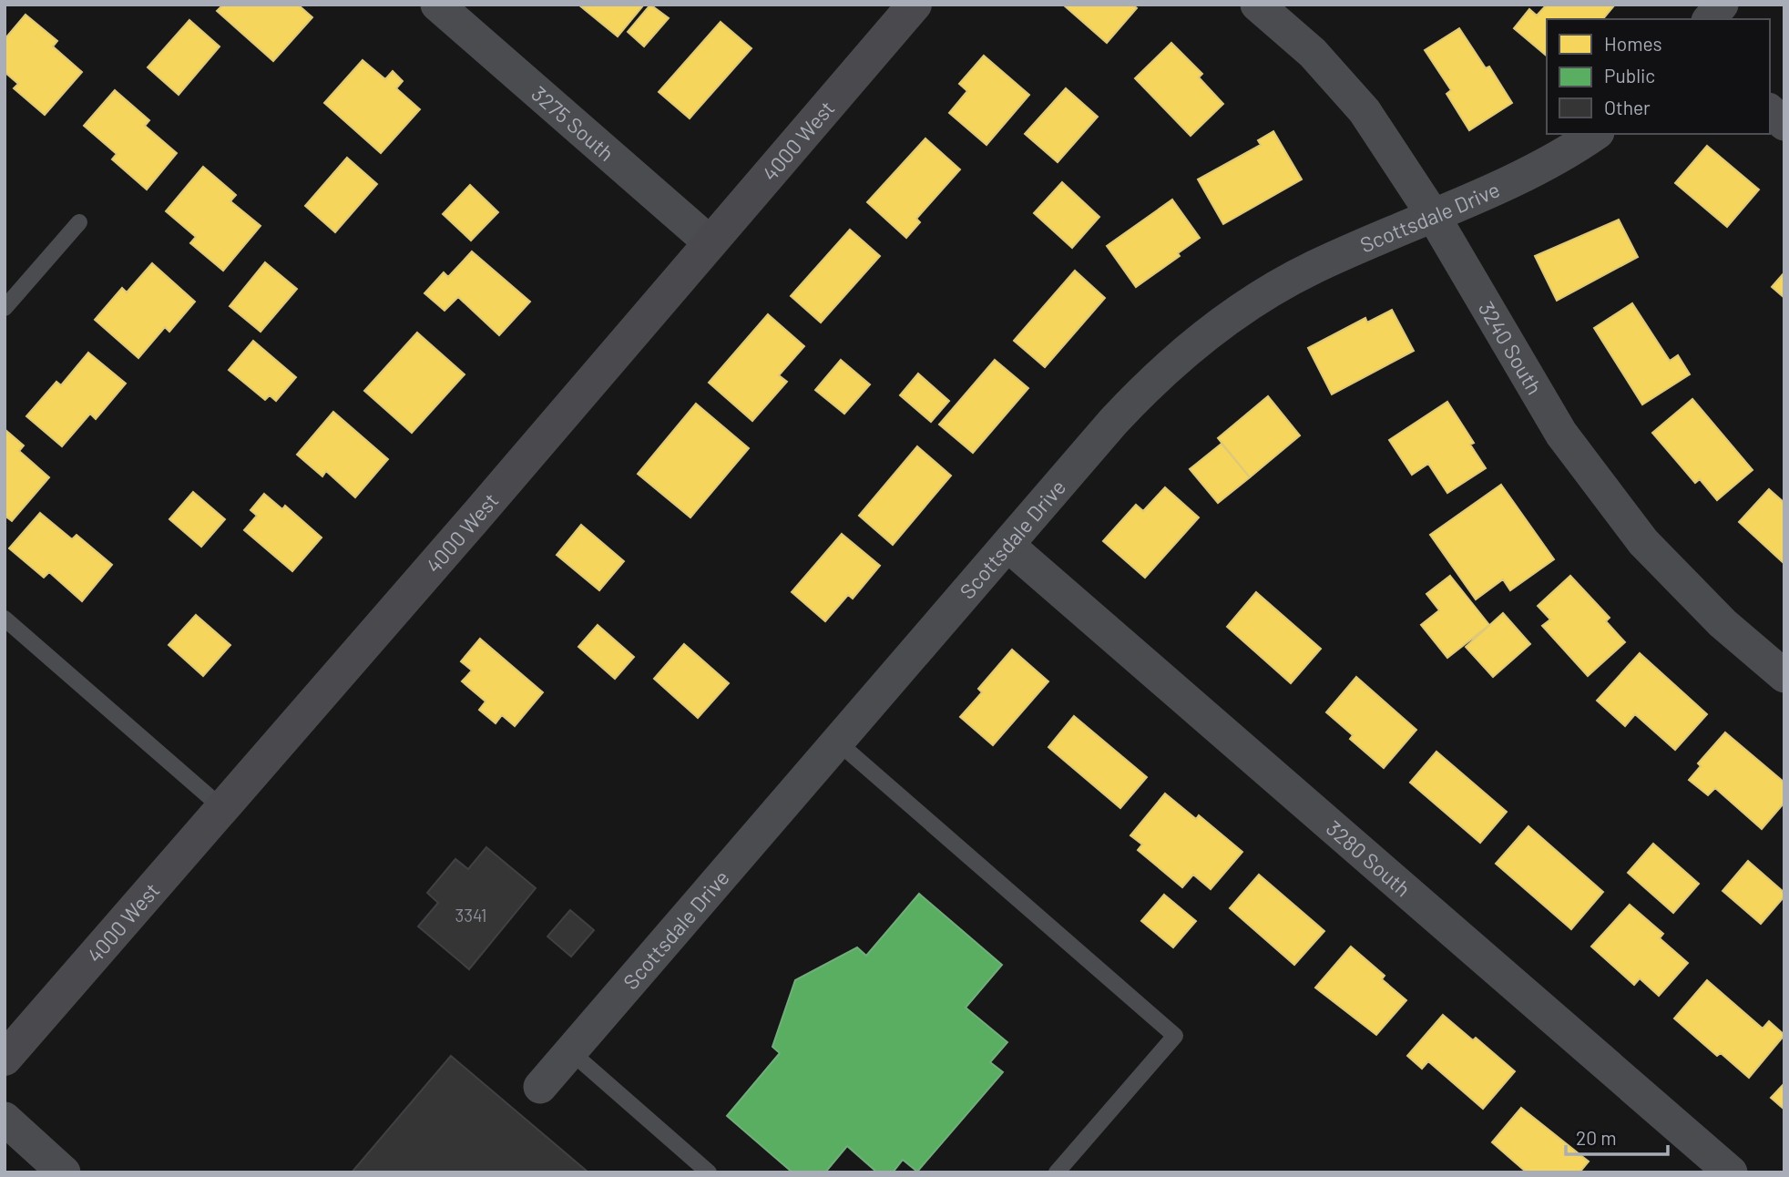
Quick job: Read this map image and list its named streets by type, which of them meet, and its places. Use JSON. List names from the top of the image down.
{
  "streets": {
    "street": [
      "3275 South",
      "4000 West",
      "Scottsdale Drive",
      "3240 South",
      "3280 South"
    ]
  },
  "crossings": [
    ["3275 South", "4000 West"],
    ["Scottsdale Drive", "3240 South"],
    ["Scottsdale Drive", "3280 South"]
  ],
  "house_numbers": ["3341"],
  "legend": ["Homes", "Public", "Other"],
  "scale_bar": "20 m"
}
